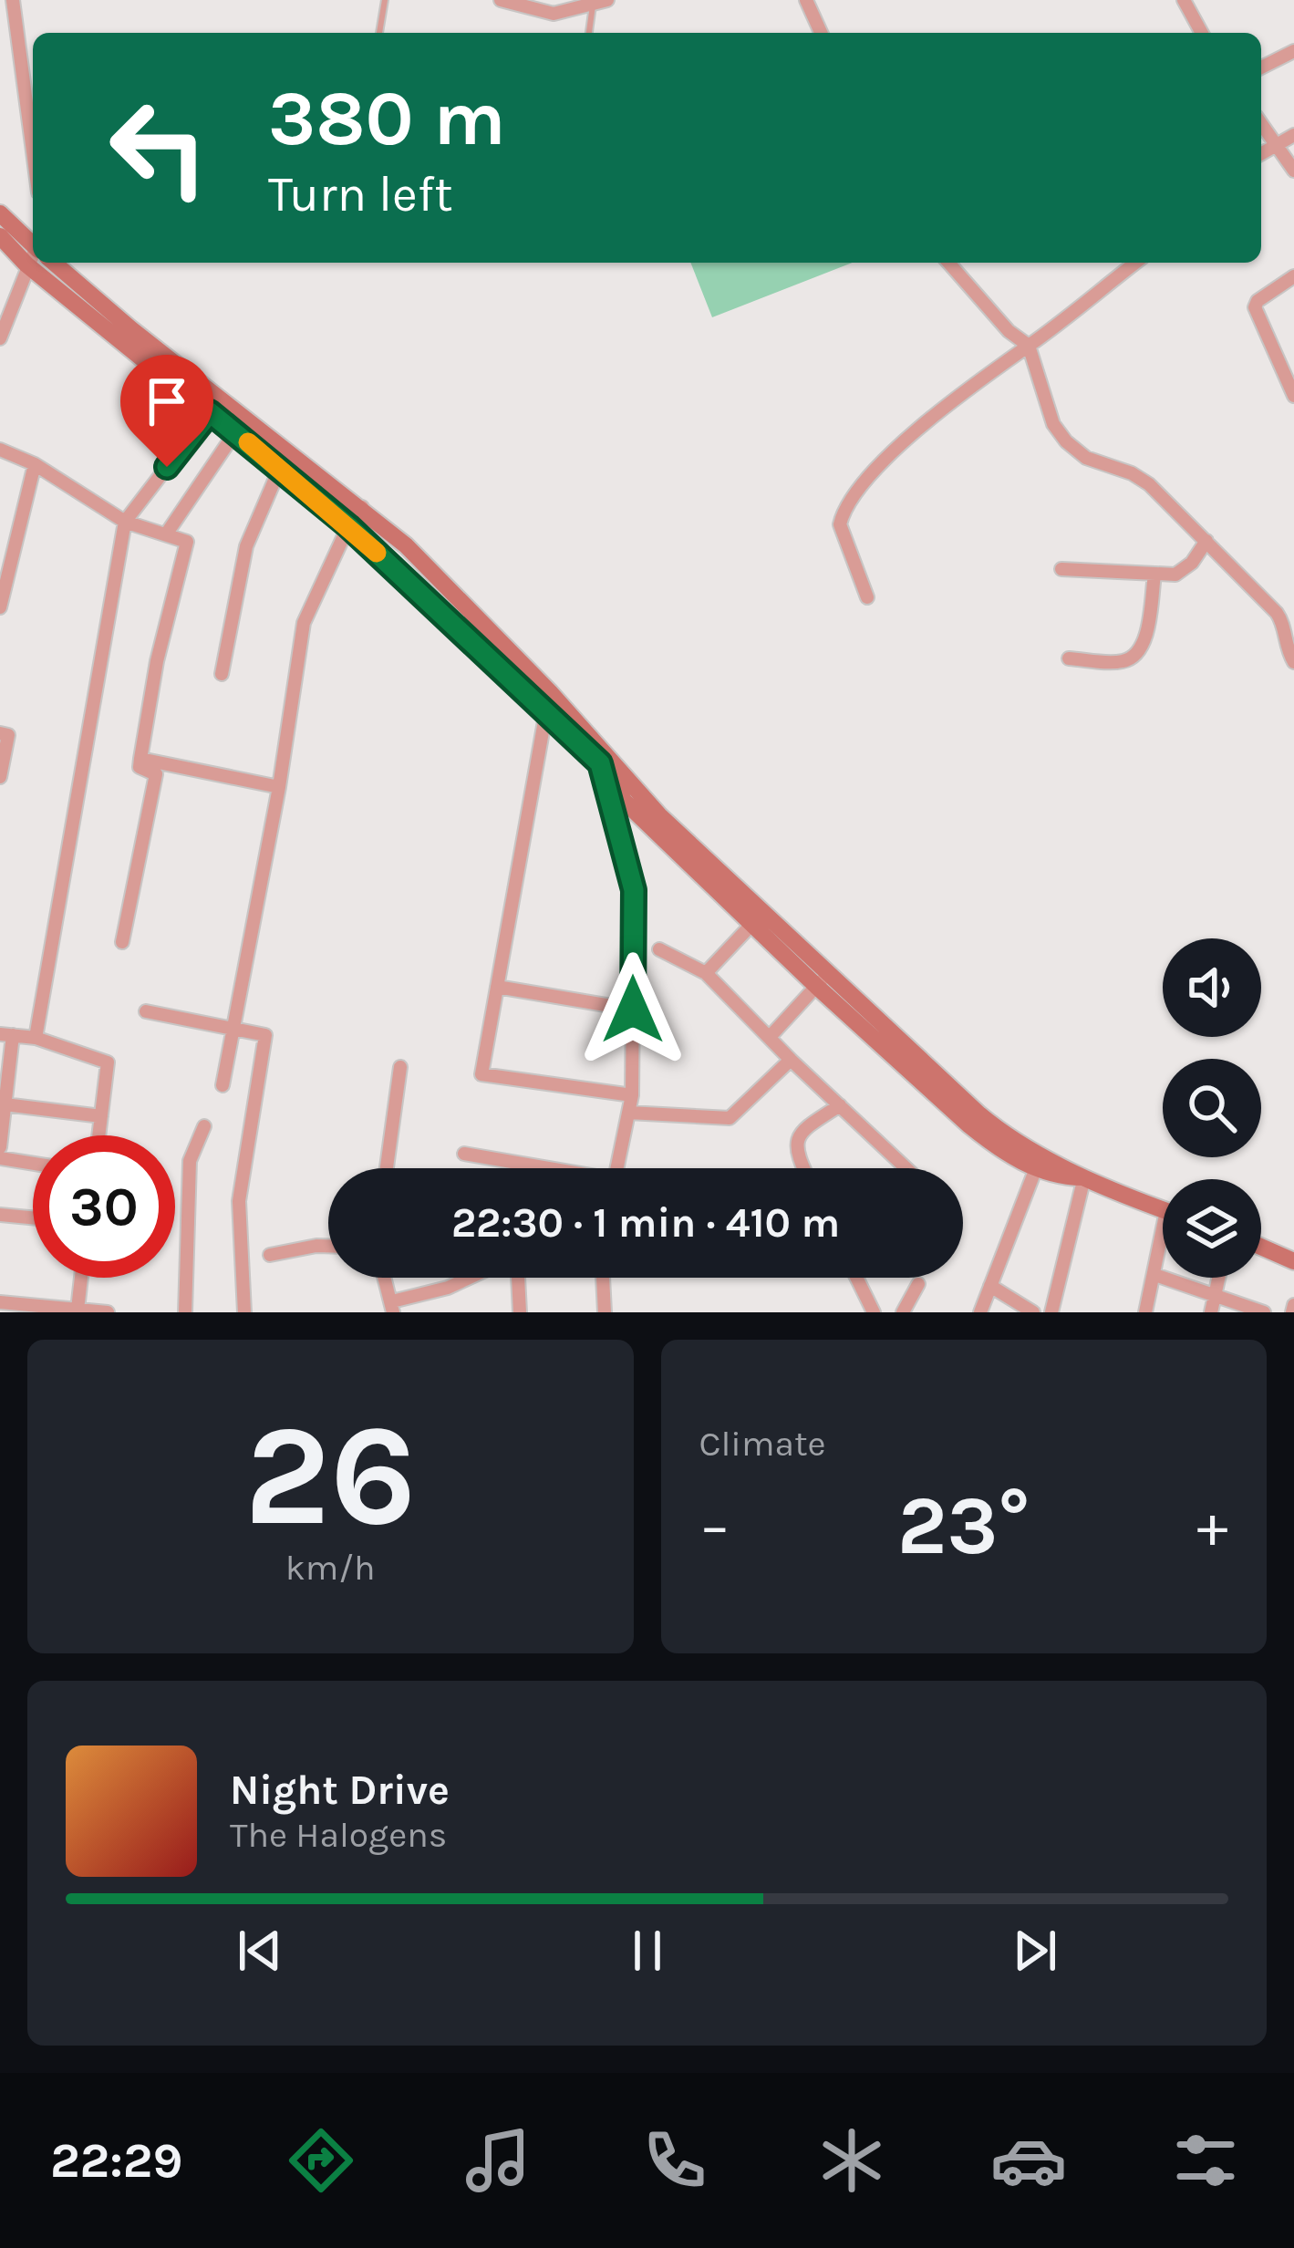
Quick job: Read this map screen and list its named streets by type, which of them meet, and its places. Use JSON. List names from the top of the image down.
{
  "page": {
    "turn": ["380 m", "Turn left"],
    "limit": "30",
    "trip": "22:30 · 1 min · 410 m",
    "tile": [
      ["26", "km/h"],
      "Climate"
    ],
    "heat": ["−", "23°", "+"],
    "song": ["Night Drive", "The Halogens"],
    "tabs": "22:29"
  }
}
